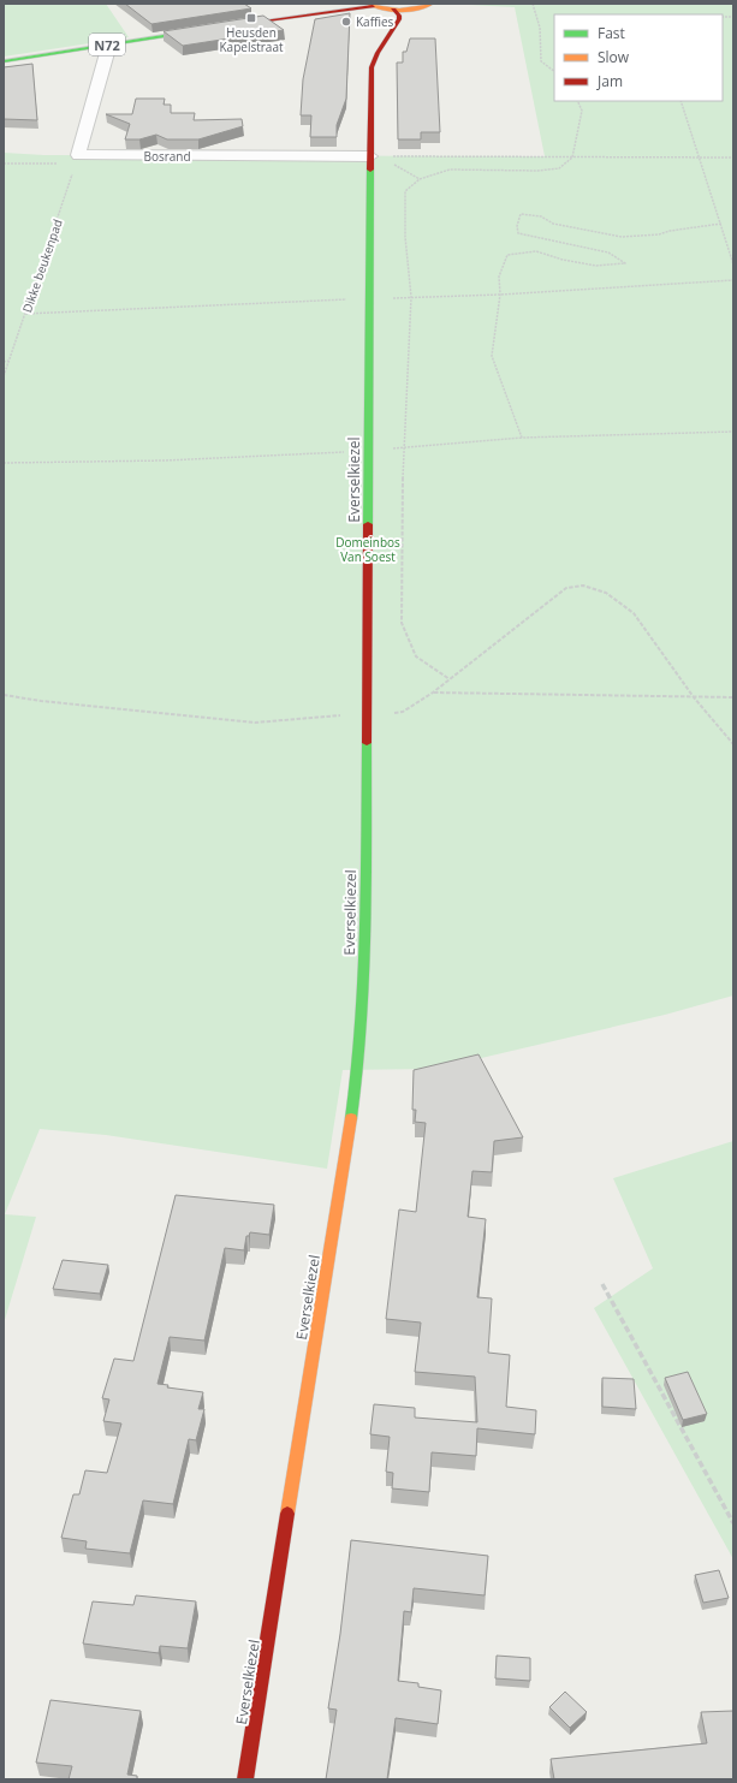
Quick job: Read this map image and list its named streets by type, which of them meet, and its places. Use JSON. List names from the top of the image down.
{
  "streets": {
    "street": ["N72", "Bosrand", "Everselkiezel"],
    "path": ["Dikke beukenpad"]
  },
  "crossings": [
    ["Bosrand", "Dikke beukenpad"],
    ["Bosrand", "Everselkiezel"]
  ],
  "parks": ["Domeinbos Van Soest"],
  "places": {
    "transit": ["Heusden Kapelstraat"],
    "other": ["Kaffies"]
  },
  "legend": ["Fast", "Slow", "Jam"]
}
